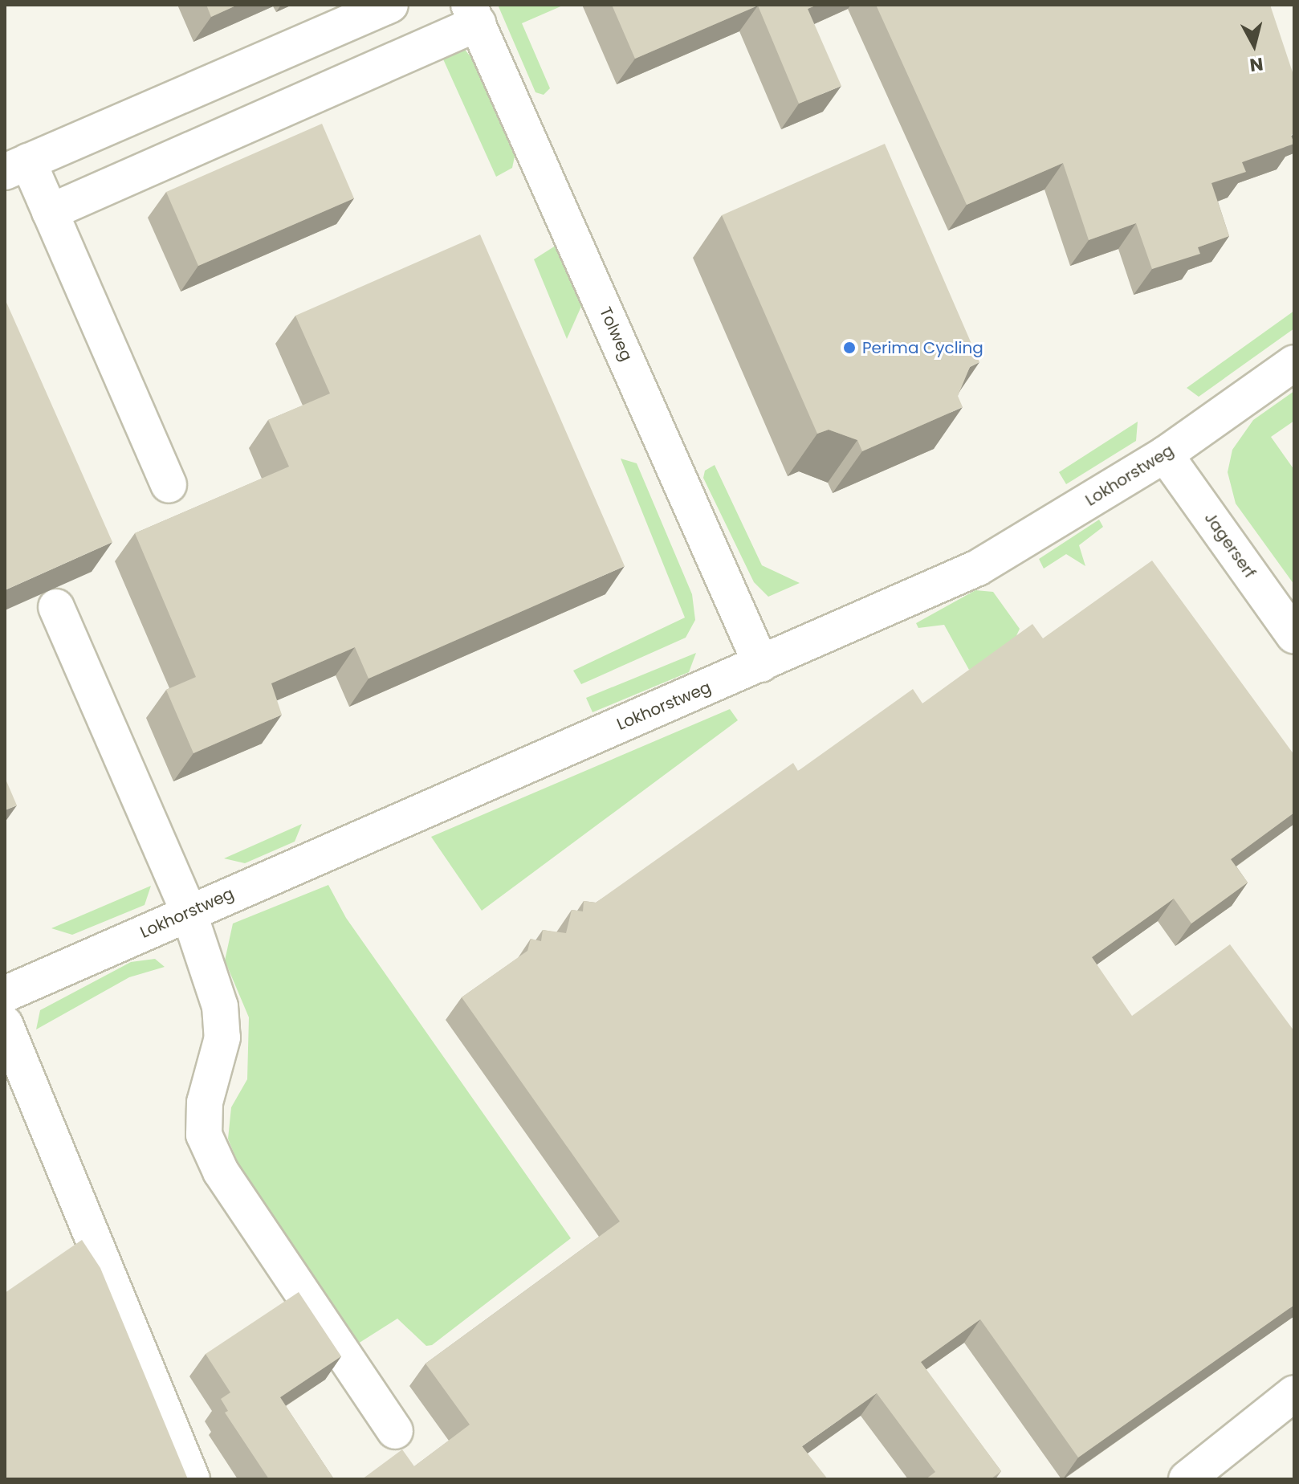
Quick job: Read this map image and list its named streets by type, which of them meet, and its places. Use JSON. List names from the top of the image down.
{
  "streets": {
    "street": ["Tolweg", "Lokhorstweg", "Jagerserf"]
  },
  "crossings": [
    ["Tolweg", "Lokhorstweg"],
    ["Lokhorstweg", "Jagerserf"]
  ],
  "places": ["Perima Cycling"],
  "north": "bottom"
}
